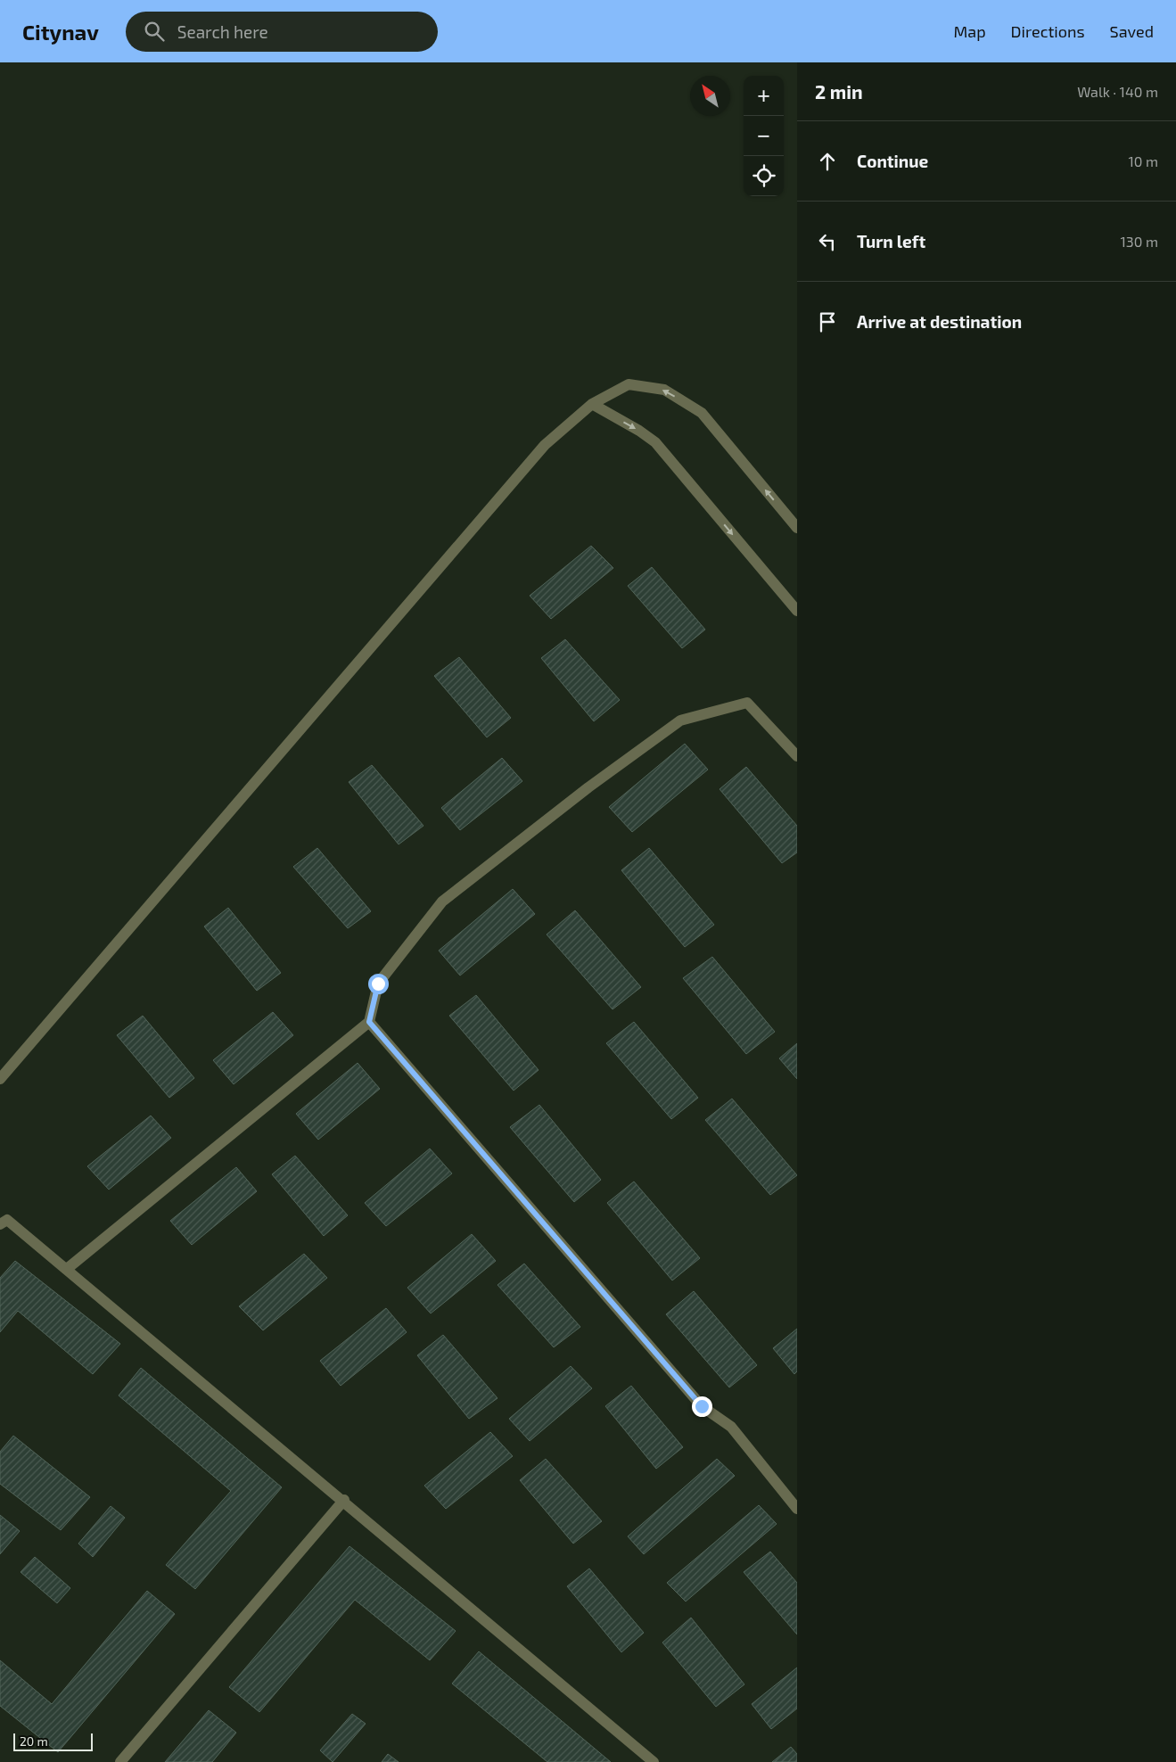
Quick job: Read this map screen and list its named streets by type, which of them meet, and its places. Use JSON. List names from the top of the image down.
{
  "scale_bar": "20 m",
  "north": "top left",
  "page": {
    "header": "Citynav",
    "search": "Search here",
    "nav": ["Map", "Directions", "Saved"],
    "heading": ["2 min", "Walk · 140 m"],
    "map_buttons": ["+", "−"],
    "list": [
      ["Continue", "10 m"],
      ["Turn left", "130 m"],
      "Arrive at destination"
    ],
    "scale": "20 m"
  }
}
